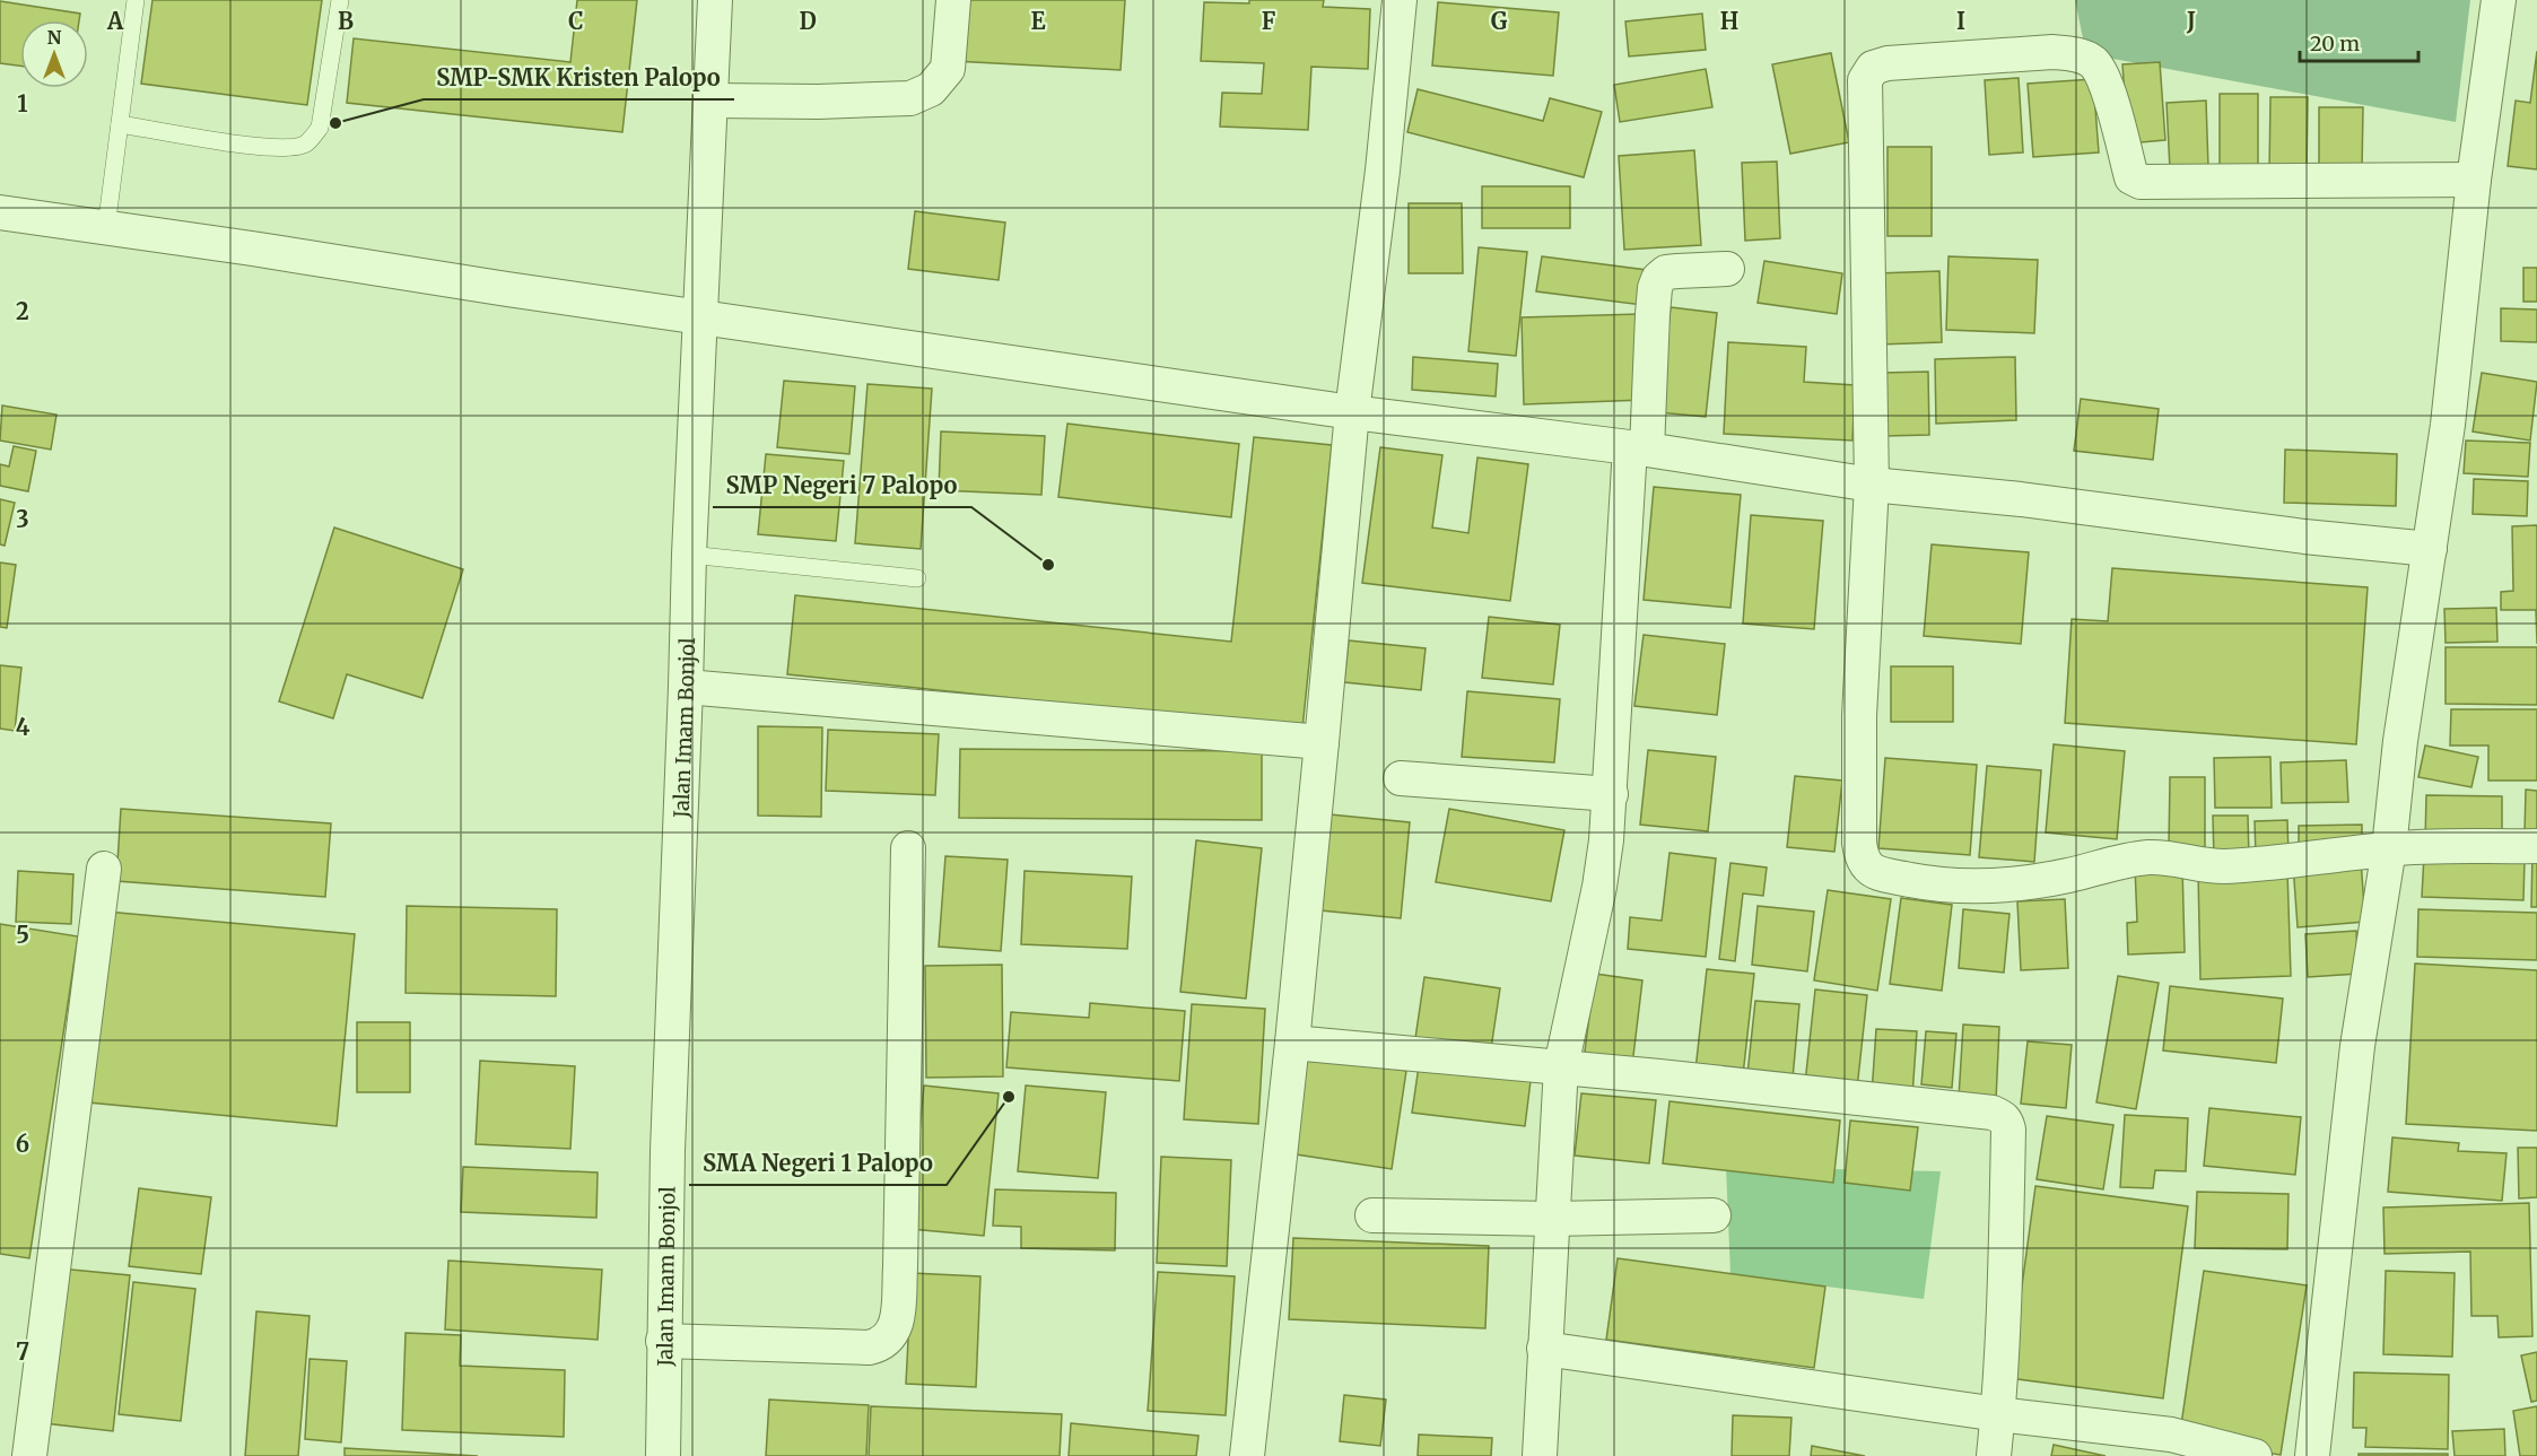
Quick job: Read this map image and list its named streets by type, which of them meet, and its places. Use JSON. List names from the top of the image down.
{
  "streets": {
    "street": ["Jalan Imam Bonjol"]
  },
  "places": ["SMP-SMK Kristen Palopo", "SMP Negeri 7 Palopo", "SMA Negeri 1 Palopo"],
  "scale_bar": "20 m",
  "north": "top",
  "grid": {
    "columns": [
      "A",
      "B",
      "C",
      "D",
      "E",
      "F",
      "G",
      "H",
      "I",
      "J"
    ],
    "rows": [
      "1",
      "2",
      "3",
      "4",
      "5",
      "6",
      "7"
    ]
  }
}
